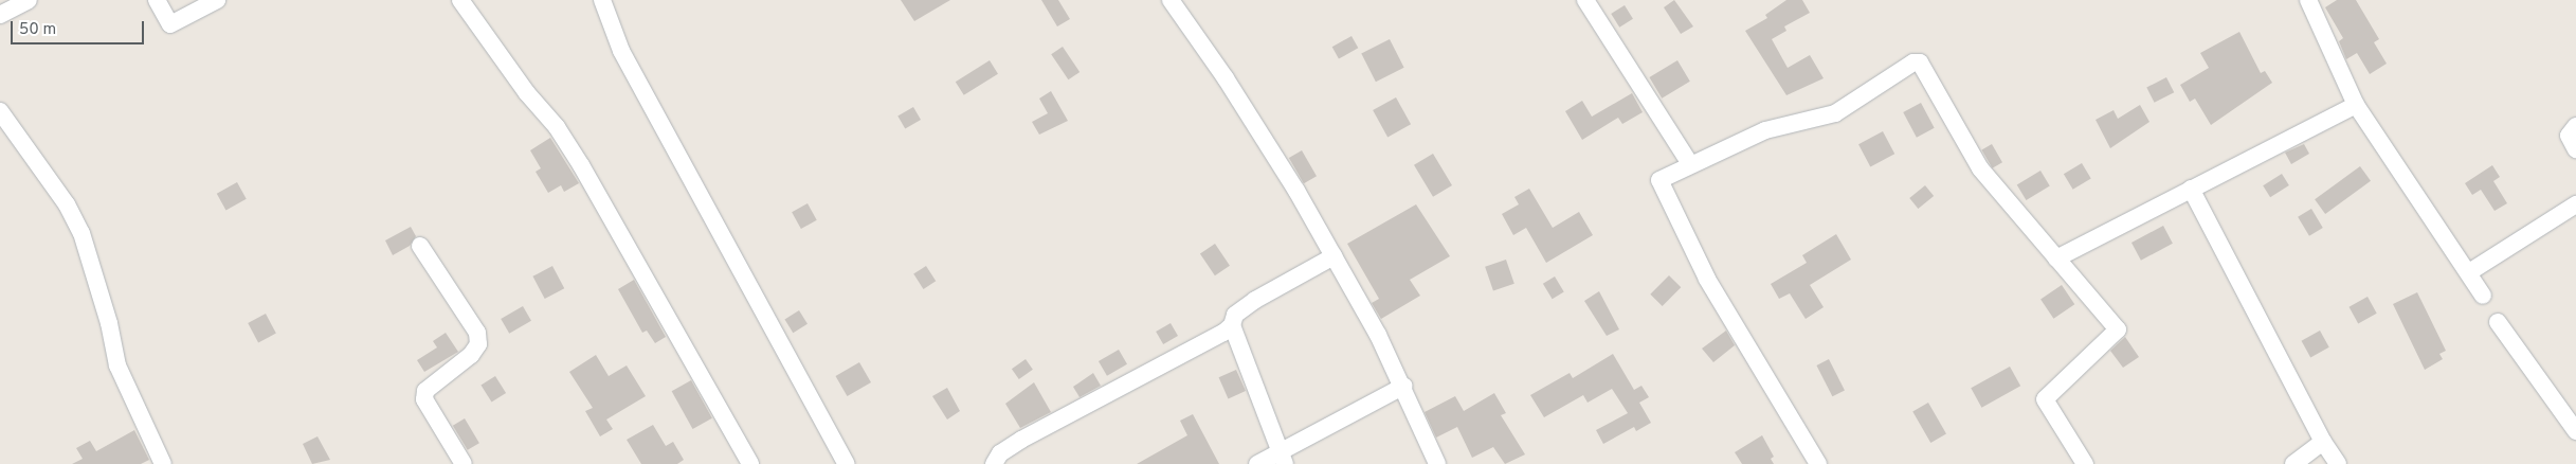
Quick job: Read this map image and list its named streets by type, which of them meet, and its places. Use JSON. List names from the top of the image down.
{
  "scale_bar": "50 m"
}
